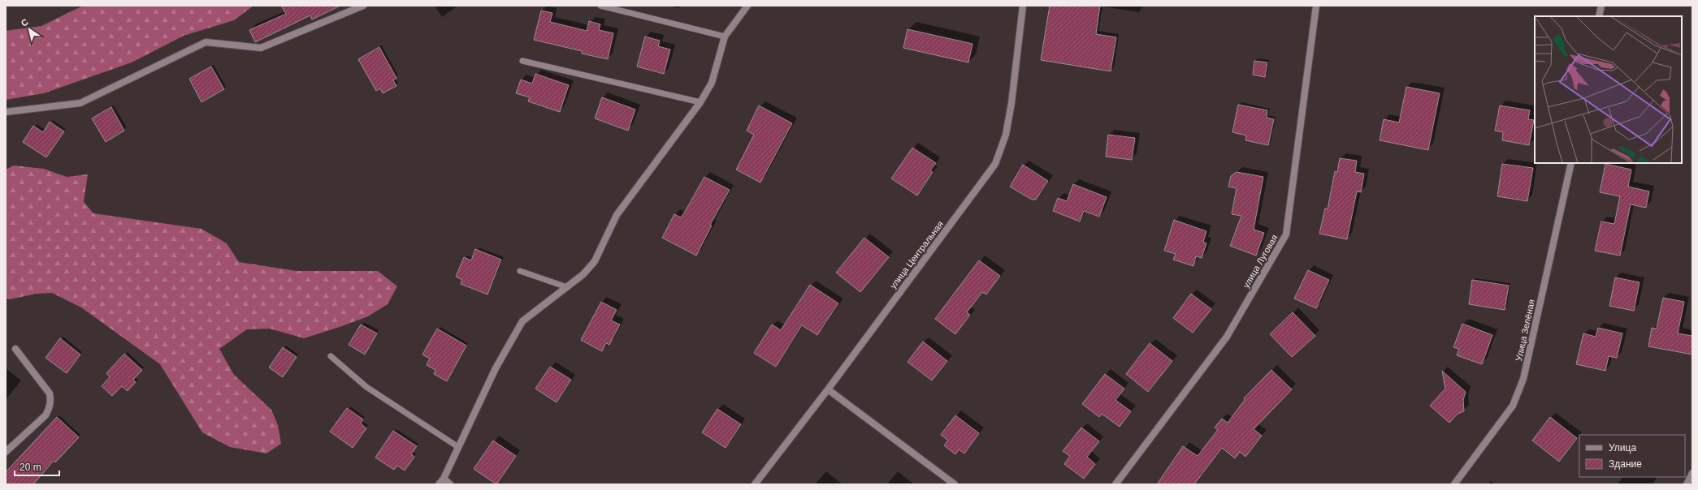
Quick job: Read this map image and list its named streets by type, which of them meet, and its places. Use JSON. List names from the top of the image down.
{
  "streets": {
    "street": ["улица Центральная", "улица Луговая", "Улица Зелёная"]
  },
  "legend": ["Улица", "Здание"],
  "scale_bar": "20 m",
  "north": "top left"
}
